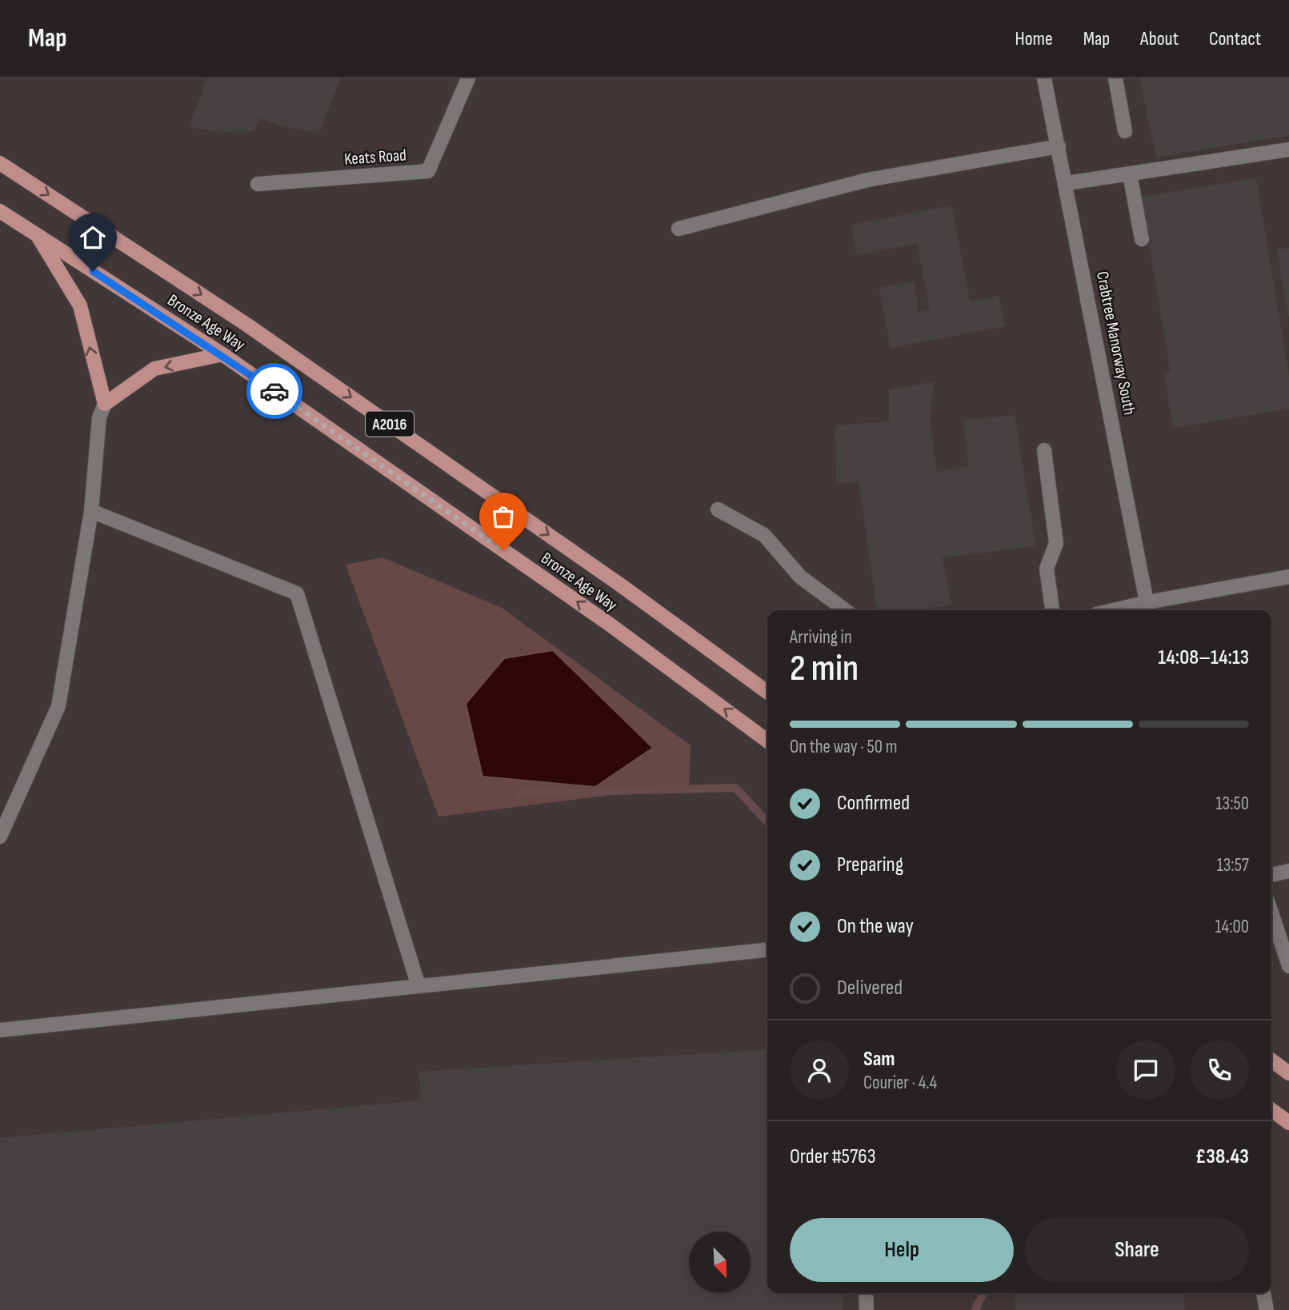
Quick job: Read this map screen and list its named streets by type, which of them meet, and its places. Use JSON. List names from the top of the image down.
{
  "streets": {
    "main road": ["Bronze Age Way", "A2016"],
    "street": ["Keats Road", "Crabtree Manorway South"]
  },
  "north": "bottom right",
  "page": {
    "header": "Map",
    "nav": [
      "Home",
      "Map",
      "About",
      "Contact"
    ],
    "heading": ["2 min", "Arriving in", "14:08–14:13"],
    "panel": [
      "Sam",
      "Courier · 4.4",
      "Order #5763",
      "£38.43"
    ],
    "bar": "On the way · 50 m",
    "list": [
      ["Confirmed", "13:50"],
      ["Preparing", "13:57"],
      ["On the way", "14:00"],
      "Delivered"
    ],
    "buttons": ["Help", "Share"]
  }
}
